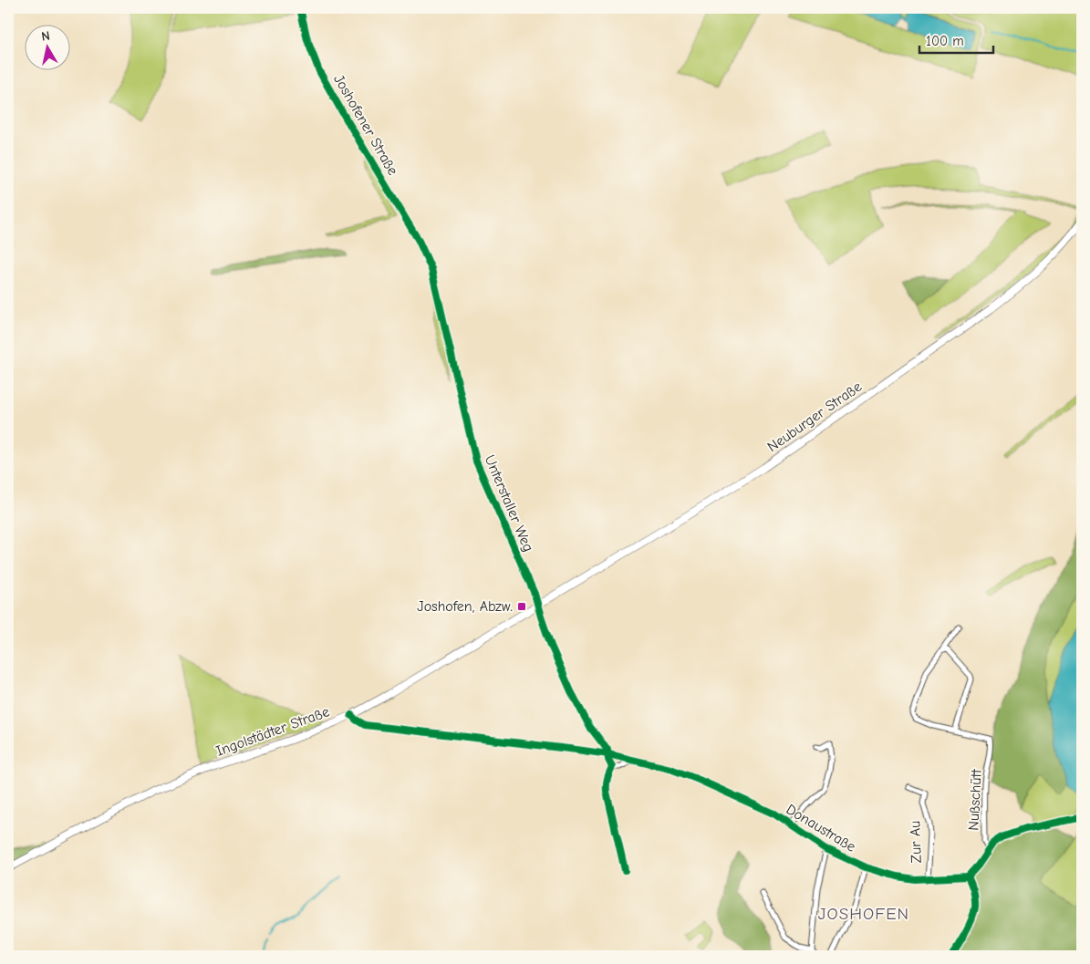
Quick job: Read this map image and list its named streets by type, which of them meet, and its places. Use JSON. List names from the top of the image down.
{
  "streets": {
    "main road": [
      "Joshofener Straße",
      "Neuburger Straße",
      "Unterstaller Weg",
      "Ingolstädter Straße"
    ],
    "street": ["Nußschütt", "Donaustraße", "Zur Au"]
  },
  "crossings": [
    ["Joshofener Straße", "Unterstaller Weg"],
    ["Neuburger Straße", "Unterstaller Weg"],
    ["Neuburger Straße", "Ingolstädter Straße"],
    ["Unterstaller Weg", "Ingolstädter Straße"],
    ["Donaustraße", "Zur Au"]
  ],
  "districts": ["JOSHOFEN"],
  "places": {
    "transit": ["Joshofen, Abzw."]
  },
  "scale_bar": "100 m",
  "north": "top"
}
